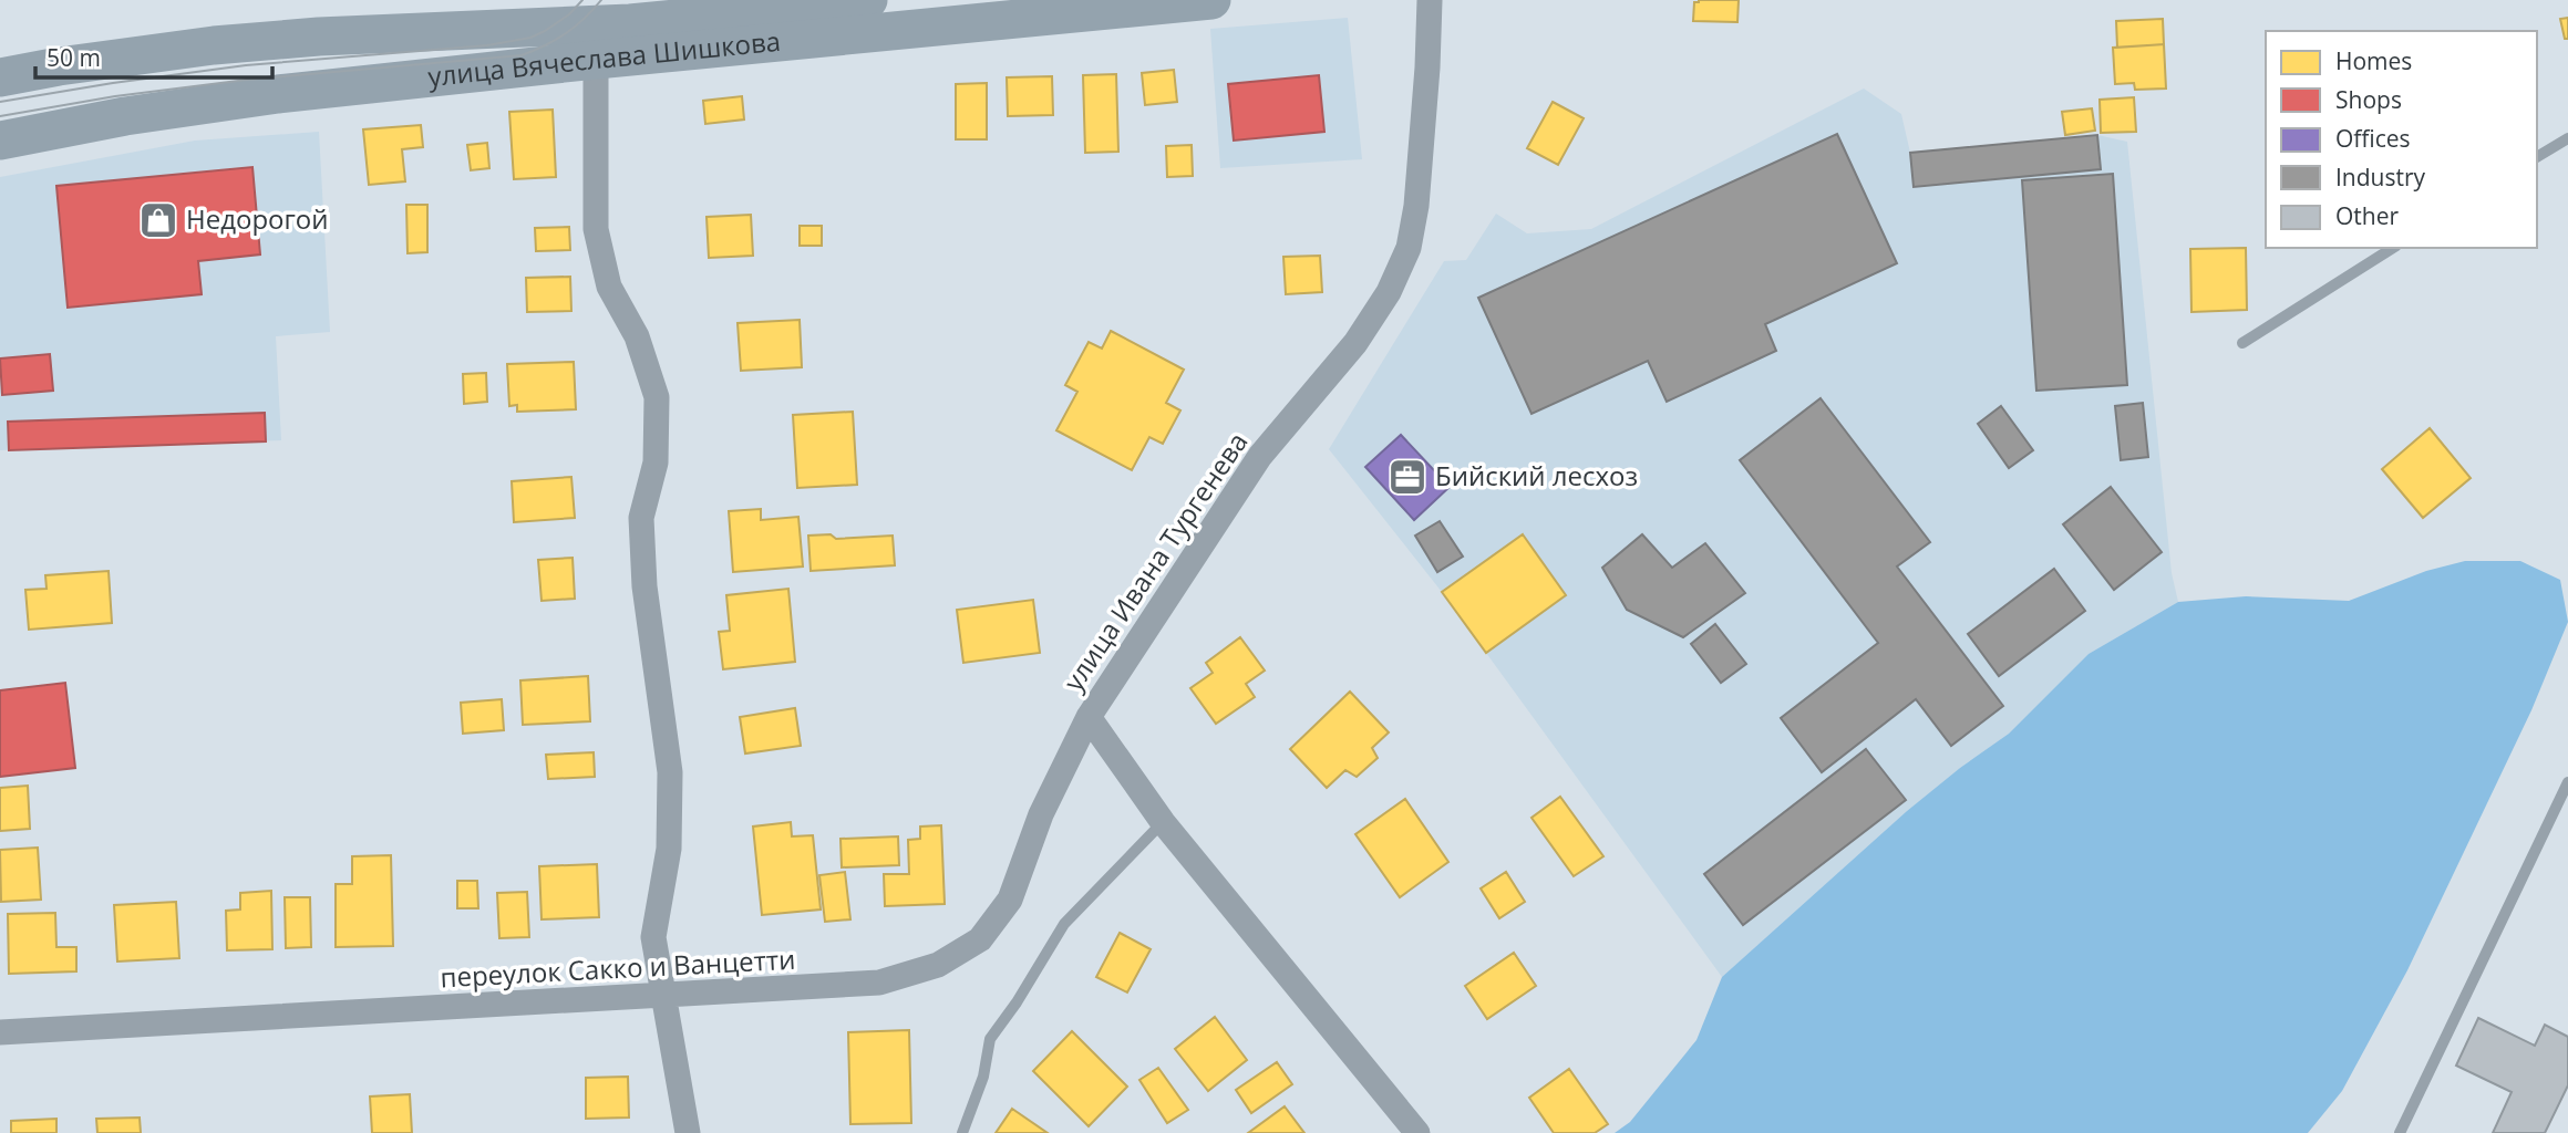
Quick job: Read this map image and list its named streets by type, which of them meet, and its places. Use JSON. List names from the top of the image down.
{
  "streets": {
    "main road": ["улица Вячеслава Шишкова"],
    "street": ["улица Ивана Тургенева", "переулок Сакко и Ванцетти"]
  },
  "crossings": [
    ["улица Ивана Тургенева", "переулок Сакко и Ванцетти"]
  ],
  "places": {
    "shop": ["Недорогой"],
    "office": ["Бийский лесхоз"]
  },
  "legend": [
    "Homes",
    "Shops",
    "Offices",
    "Industry",
    "Other"
  ],
  "scale_bar": "50 m"
}
